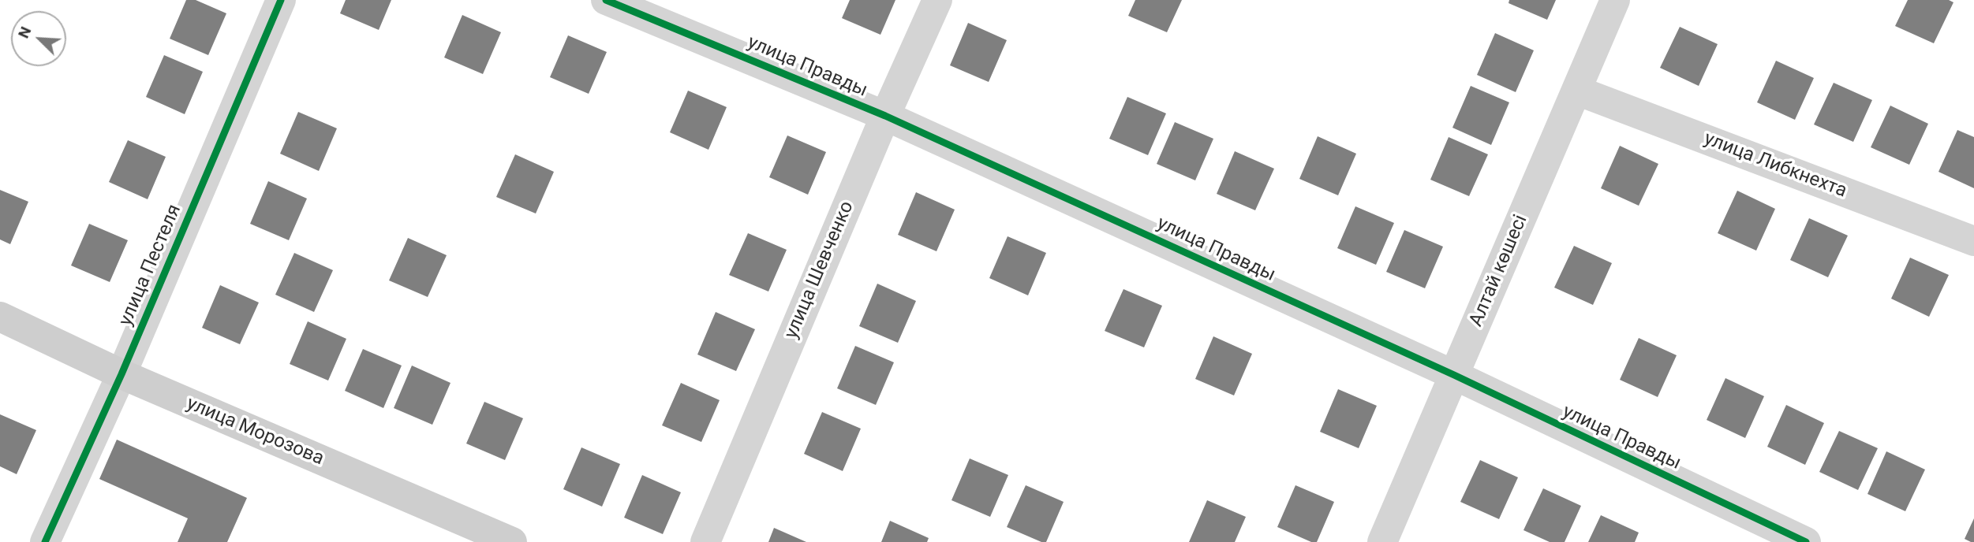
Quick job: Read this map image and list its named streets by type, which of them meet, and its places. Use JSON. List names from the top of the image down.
{
  "streets": {
    "main road": ["улица Морозова"],
    "street": [
      "улица Правды",
      "улица Либкнехта",
      "улица Пестеля",
      "улица Шевченко",
      "Алтай көшесі"
    ]
  },
  "crossings": [
    ["улица Правды", "улица Шевченко"],
    ["улица Правды", "Алтай көшесі"],
    ["улица Либкнехта", "Алтай көшесі"],
    ["улица Пестеля", "улица Морозова"]
  ],
  "north": "top left"
}
